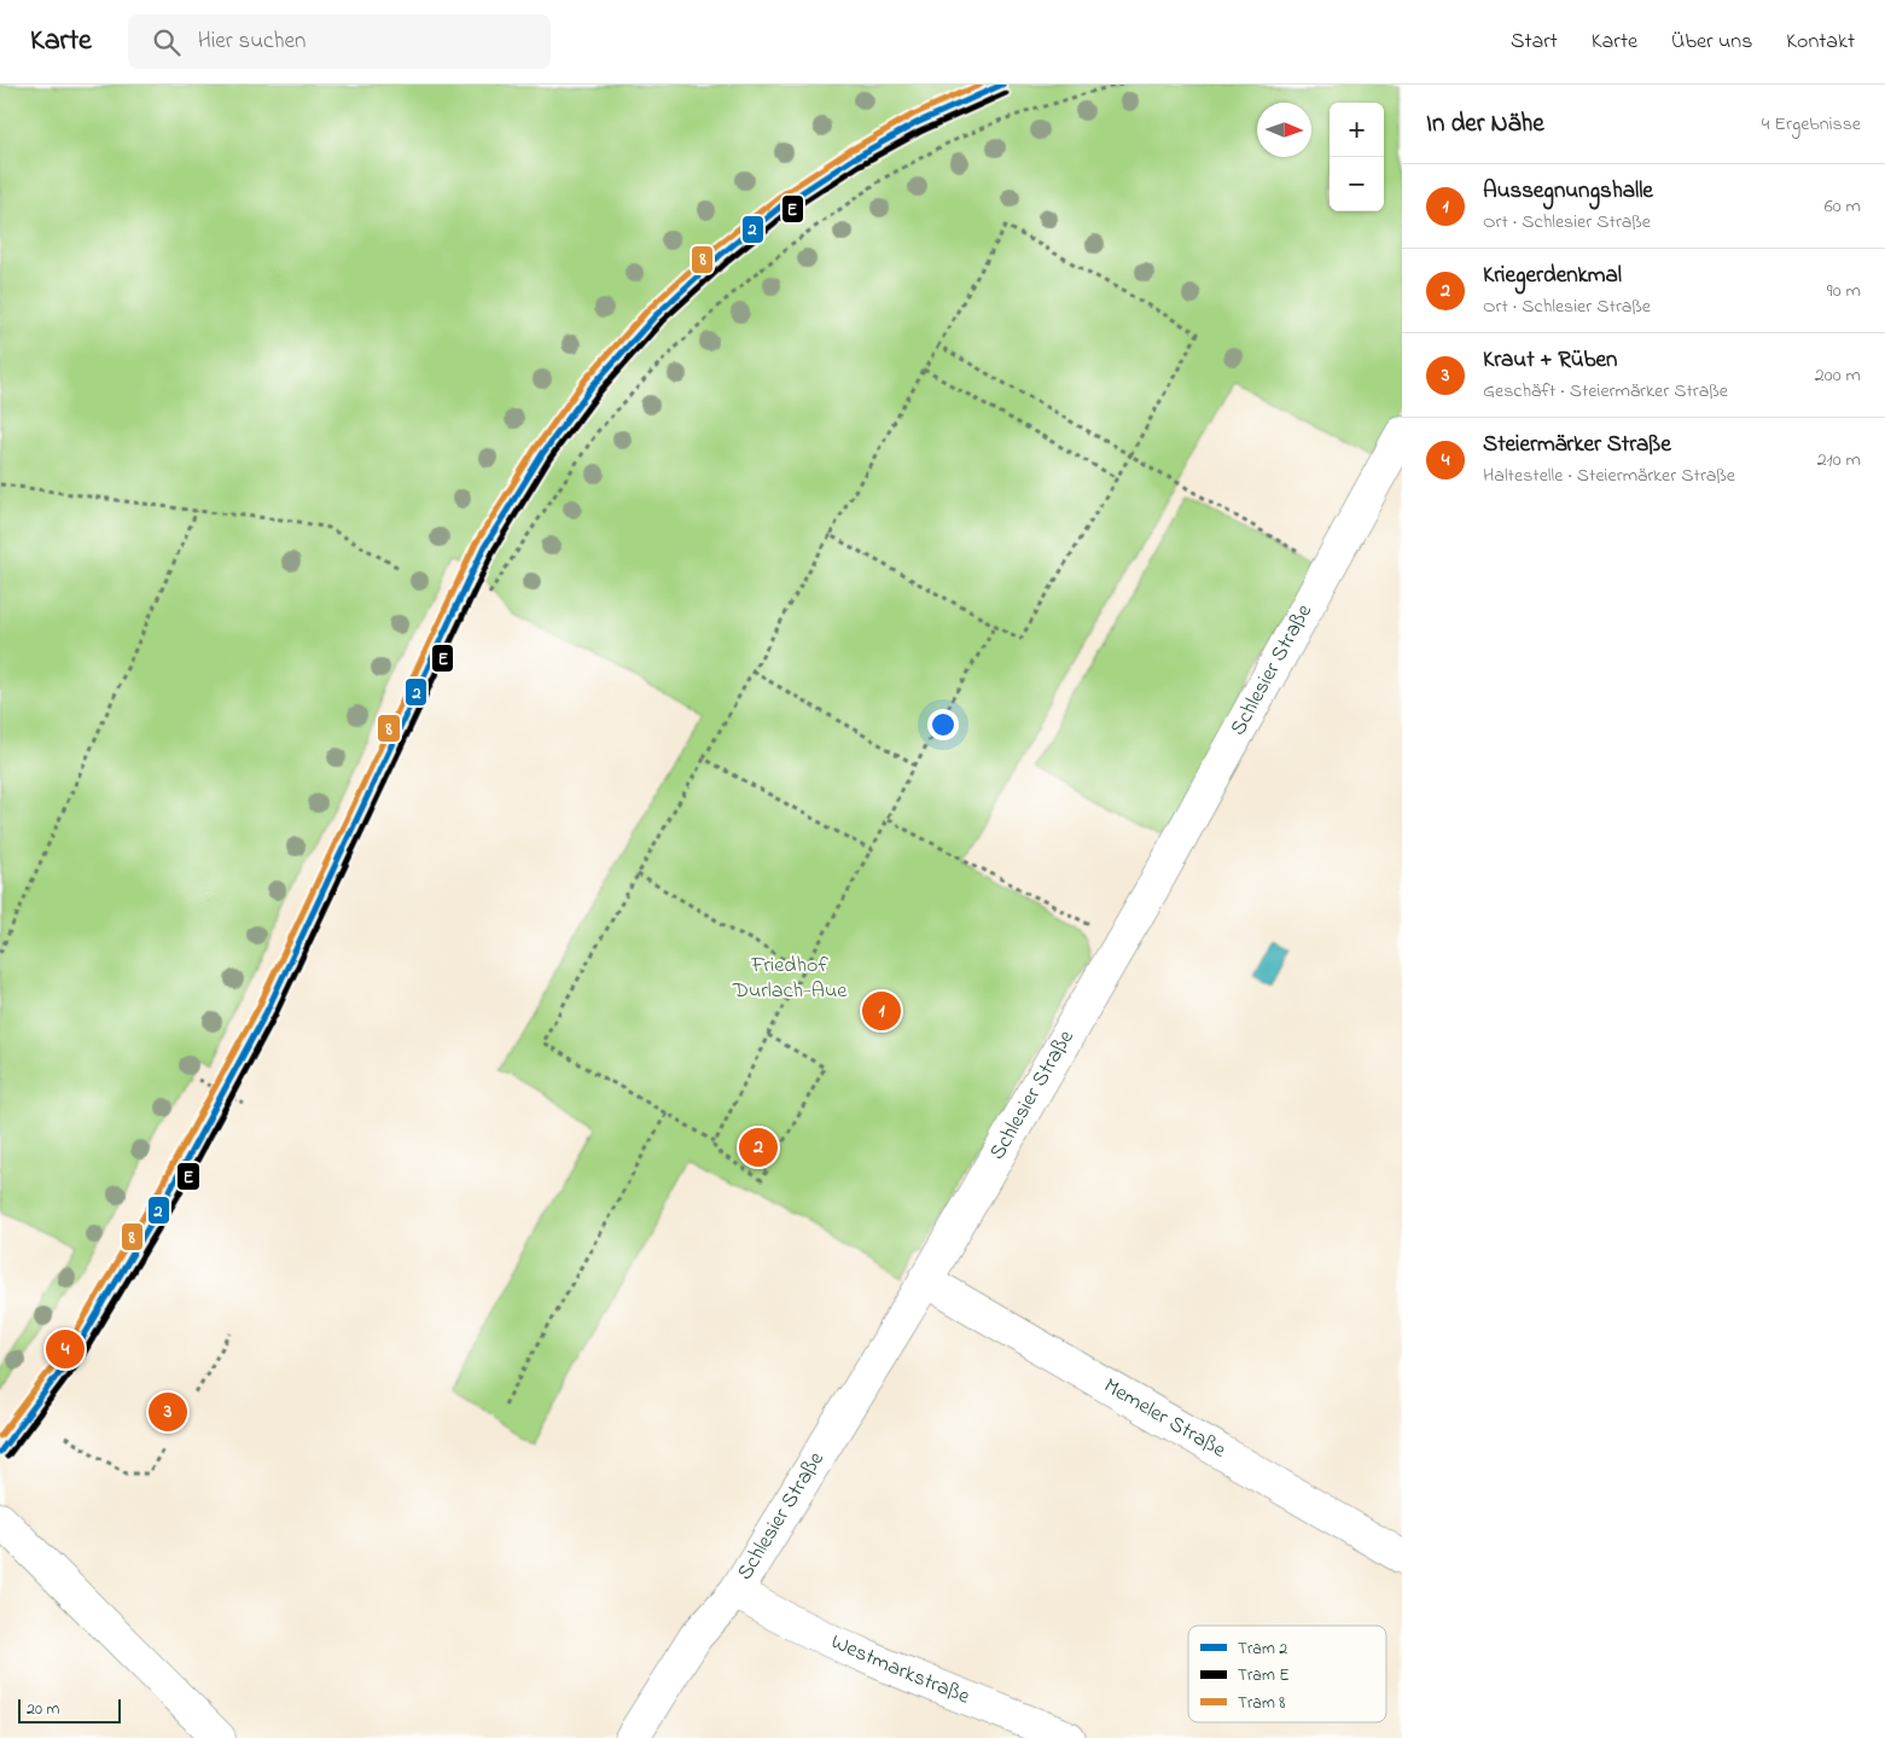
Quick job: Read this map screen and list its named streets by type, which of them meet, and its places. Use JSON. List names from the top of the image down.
{
  "streets": {
    "street": ["Schlesier Straße", "Memeler Straße", "Westmarkstraße"]
  },
  "crossings": [
    ["Schlesier Straße", "Memeler Straße"],
    ["Schlesier Straße", "Westmarkstraße"]
  ],
  "parks": ["Friedhof Durlach-Aue"],
  "lines": ["tram line 2", "tram line 8", "tram line E"],
  "legend": ["Tram 2", "Tram E", "Tram 8"],
  "scale_bar": "20 m",
  "north": "right",
  "page": {
    "header": "Karte",
    "search": "Hier suchen",
    "nav": [
      "Start",
      "Karte",
      "Über uns",
      "Kontakt"
    ],
    "heading": ["In der Nähe", "4 Ergebnisse"],
    "map_buttons": ["+", "−"],
    "list": [
      {
        "mark": "1",
        "name": "Aussegnungshalle",
        "note": "Ort · Schlesier Straße",
        "value": "60 m"
      },
      {
        "mark": "2",
        "name": "Kriegerdenkmal",
        "note": "Ort · Schlesier Straße",
        "value": "90 m"
      },
      {
        "mark": "3",
        "name": "Kraut + Rüben",
        "note": "Geschäft · Steiermärker Straße",
        "value": "200 m"
      },
      {
        "mark": "4",
        "name": "Steiermärker Straße",
        "note": "Haltestelle · Steiermärker Straße",
        "value": "210 m"
      }
    ],
    "pins": [
      "1",
      "2",
      "4",
      "3"
    ],
    "scale": "20 m"
  }
}
